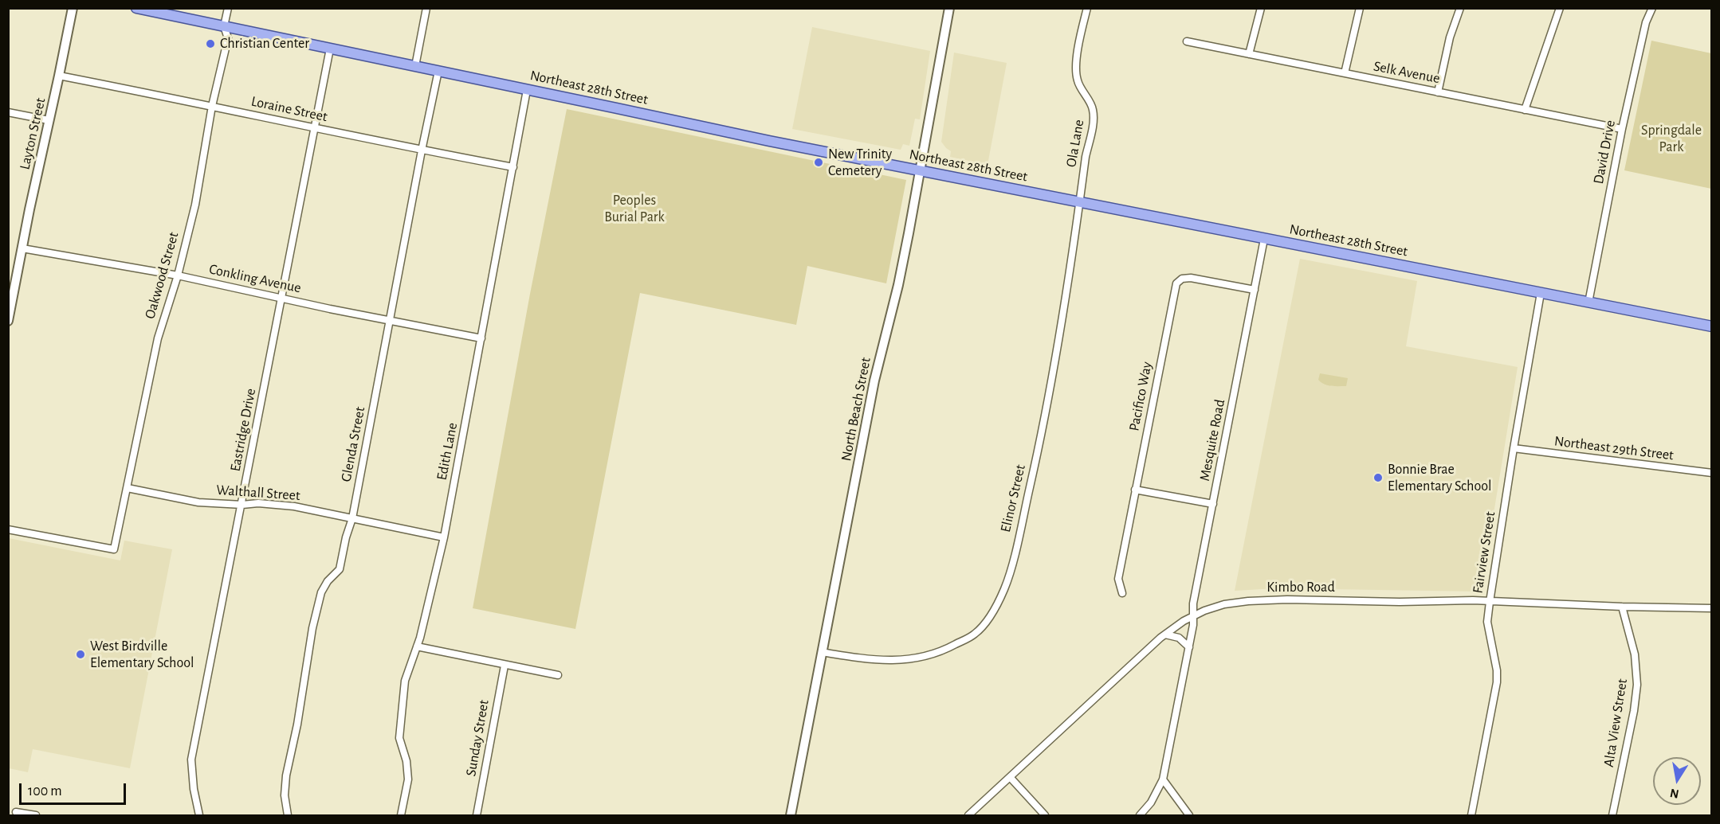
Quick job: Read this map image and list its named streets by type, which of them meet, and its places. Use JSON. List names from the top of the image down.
{
  "streets": {
    "main road": ["Northeast 28th Street", "Layton Street", "North Beach Street"],
    "street": [
      "Selk Avenue",
      "Loraine Street",
      "Ola Lane",
      "David Drive",
      "Oakwood Street",
      "Conkling Avenue",
      "Pacifico Way",
      "Eastridge Drive",
      "Mesquite Road",
      "Glenda Street",
      "Northeast 29th Street",
      "Edith Lane",
      "Walthall Street",
      "Elinor Street",
      "Fairview Street",
      "Kimbo Road",
      "Alta View Street",
      "Sunday Street"
    ]
  },
  "crossings": [
    ["Selk Avenue", "David Drive"],
    ["Northeast 28th Street", "Ola Lane"],
    ["Northeast 28th Street", "David Drive"],
    ["Northeast 28th Street", "Oakwood Street"],
    ["Northeast 28th Street", "North Beach Street"],
    ["Northeast 28th Street", "Eastridge Drive"],
    ["Northeast 28th Street", "Mesquite Road"],
    ["Northeast 28th Street", "Glenda Street"],
    ["Northeast 28th Street", "Edith Lane"],
    ["Northeast 28th Street", "Elinor Street"],
    ["Northeast 28th Street", "Fairview Street"],
    ["Loraine Street", "Layton Street"],
    ["Loraine Street", "Oakwood Street"],
    ["Loraine Street", "Eastridge Drive"],
    ["Loraine Street", "Glenda Street"],
    ["Loraine Street", "Edith Lane"],
    ["Layton Street", "Conkling Avenue"],
    ["Ola Lane", "Elinor Street"],
    ["Oakwood Street", "Conkling Avenue"],
    ["Oakwood Street", "Walthall Street"],
    ["Conkling Avenue", "Eastridge Drive"],
    ["Conkling Avenue", "Glenda Street"],
    ["Conkling Avenue", "Edith Lane"],
    ["Pacifico Way", "Mesquite Road"],
    ["North Beach Street", "Elinor Street"],
    ["Eastridge Drive", "Walthall Street"],
    ["Mesquite Road", "Kimbo Road"],
    ["Glenda Street", "Walthall Street"],
    ["Northeast 29th Street", "Fairview Street"],
    ["Edith Lane", "Walthall Street"],
    ["Fairview Street", "Kimbo Road"],
    ["Kimbo Road", "Alta View Street"]
  ],
  "parks": ["Springdale Park", "Peoples Burial Park"],
  "places": [
    "Christian Center",
    "New Trinity Cemetery",
    "Bonnie Brae Elementary School",
    "West Birdville Elementary School"
  ],
  "scale_bar": "100 m",
  "north": "bottom"
}
